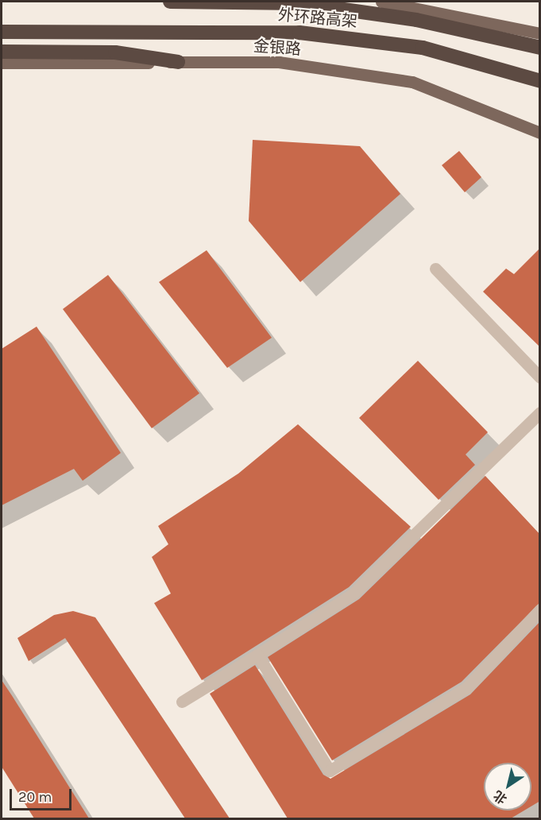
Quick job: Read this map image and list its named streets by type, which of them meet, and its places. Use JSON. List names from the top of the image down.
{
  "streets": {
    "highway": ["外环路高架"],
    "main road": ["金银路"]
  },
  "scale_bar": "20 m",
  "north": "bottom left"
}
